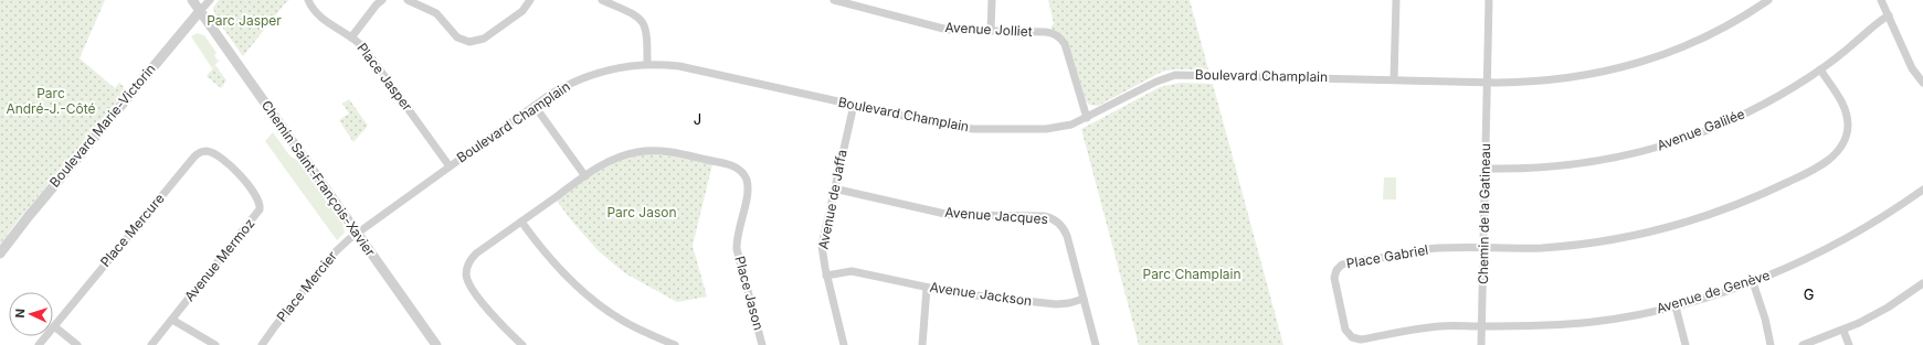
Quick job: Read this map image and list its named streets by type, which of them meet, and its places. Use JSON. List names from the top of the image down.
{
  "streets": {
    "street": [
      "Avenue Jolliet",
      "Boulevard Champlain",
      "Place Jasper",
      "Boulevard Marie-Victorin",
      "Avenue Galilée",
      "Chemin Saint-François-Xavier",
      "Avenue de Jaffa",
      "Chemin de la Gatineau",
      "Avenue Jacques",
      "Place Mercure",
      "Place Gabriel",
      "Avenue Mermoz",
      "Place Mercier",
      "Avenue de Genève",
      "Place Jason",
      "Avenue Jackson"
    ]
  },
  "crossings": [
    ["Avenue Jolliet", "Boulevard Champlain"],
    ["Boulevard Champlain", "Place Jasper"],
    ["Boulevard Champlain", "Chemin Saint-François-Xavier"],
    ["Boulevard Champlain", "Avenue de Jaffa"],
    ["Boulevard Champlain", "Chemin de la Gatineau"],
    ["Boulevard Champlain", "Place Mercier"],
    ["Boulevard Marie-Victorin", "Chemin Saint-François-Xavier"],
    ["Avenue Galilée", "Chemin de la Gatineau"],
    ["Chemin Saint-François-Xavier", "Place Mercier"],
    ["Avenue de Jaffa", "Avenue Jacques"],
    ["Avenue de Jaffa", "Avenue Jackson"],
    ["Chemin de la Gatineau", "Place Gabriel"],
    ["Chemin de la Gatineau", "Avenue de Genève"],
    ["Avenue Jacques", "Avenue Jackson"],
    ["Place Mercure", "Avenue Mermoz"],
    ["Place Gabriel", "Avenue de Genève"]
  ],
  "districts": ["J", "G"],
  "parks": [
    "Parc Jasper",
    "Parc André-J.-Côté",
    "Parc Jason",
    "Parc Champlain"
  ],
  "north": "left"
}
